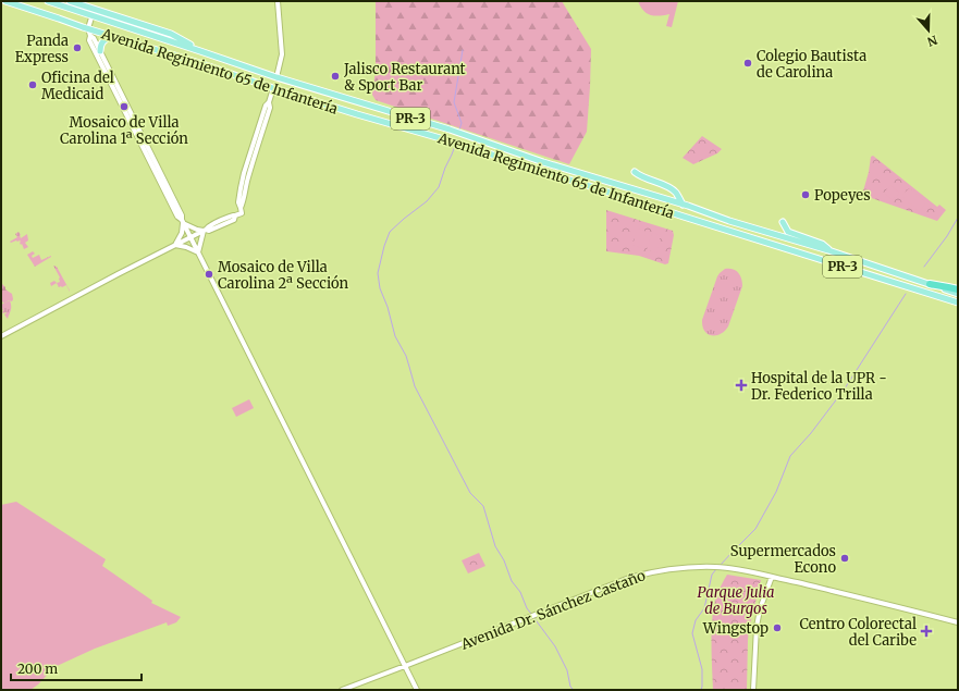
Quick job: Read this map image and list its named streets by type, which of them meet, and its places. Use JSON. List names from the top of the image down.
{
  "streets": {
    "main road": ["Avenida Regimiento 65 de Infantería", "PR-3"],
    "street": ["Avenida Dr. Sánchez Castaño"]
  },
  "parks": ["Parque Julia de Burgos"],
  "places": {
    "other": [
      "Panda Express",
      "Colegio Bautista de Carolina",
      "Jalisco Restaurant & Sport Bar",
      "Oficina del Medicaid",
      "Mosaico de Villa Carolina 1ª Sección",
      "Popeyes",
      "Mosaico de Villa Carolina 2ª Sección",
      "Supermercados Econo",
      "Wingstop"
    ],
    "health": ["Hospital de la UPR - Dr. Federico Trilla", "Centro Colorectal del Caribe"]
  },
  "scale_bar": "200 m",
  "north": "bottom"
}
